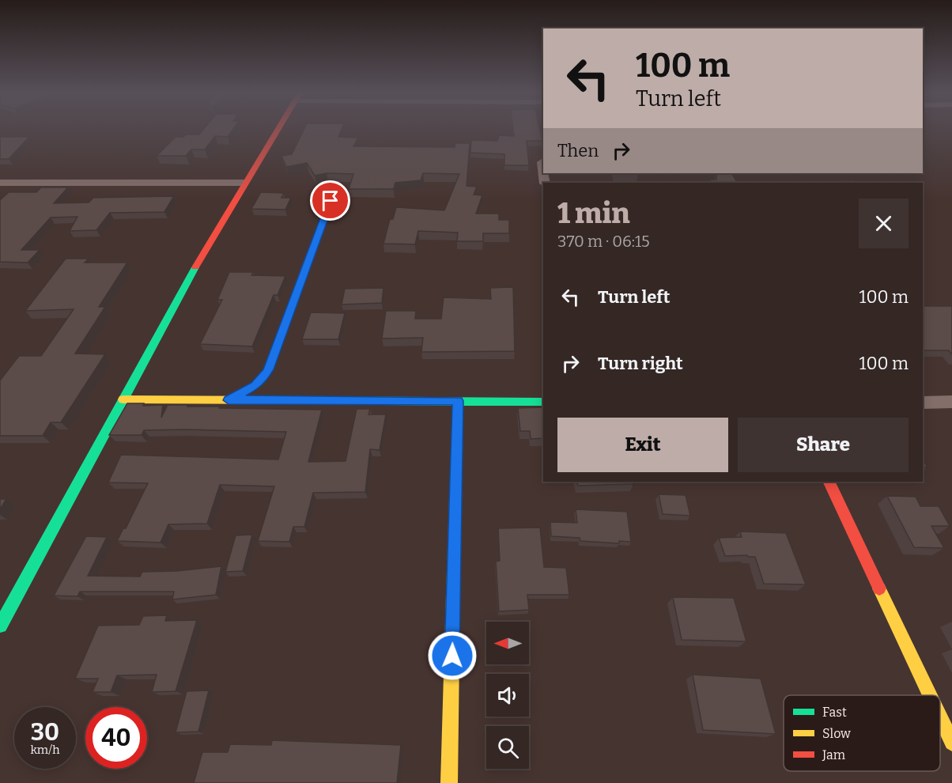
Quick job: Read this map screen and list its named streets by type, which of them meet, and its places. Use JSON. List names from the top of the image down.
{
  "legend": ["Fast", "Slow", "Jam"],
  "north": "left",
  "page": {
    "turn": ["100 m", "Turn left"],
    "then": "Then",
    "heading": ["1 min", "370 m · 06:15"],
    "list": [
      {
        "name": "Turn left",
        "value": "100 m"
      },
      {
        "name": "Turn right",
        "value": "100 m"
      }
    ],
    "buttons": ["Exit", "Share"],
    "speed": "30 km/h",
    "limit": "40"
  }
}
